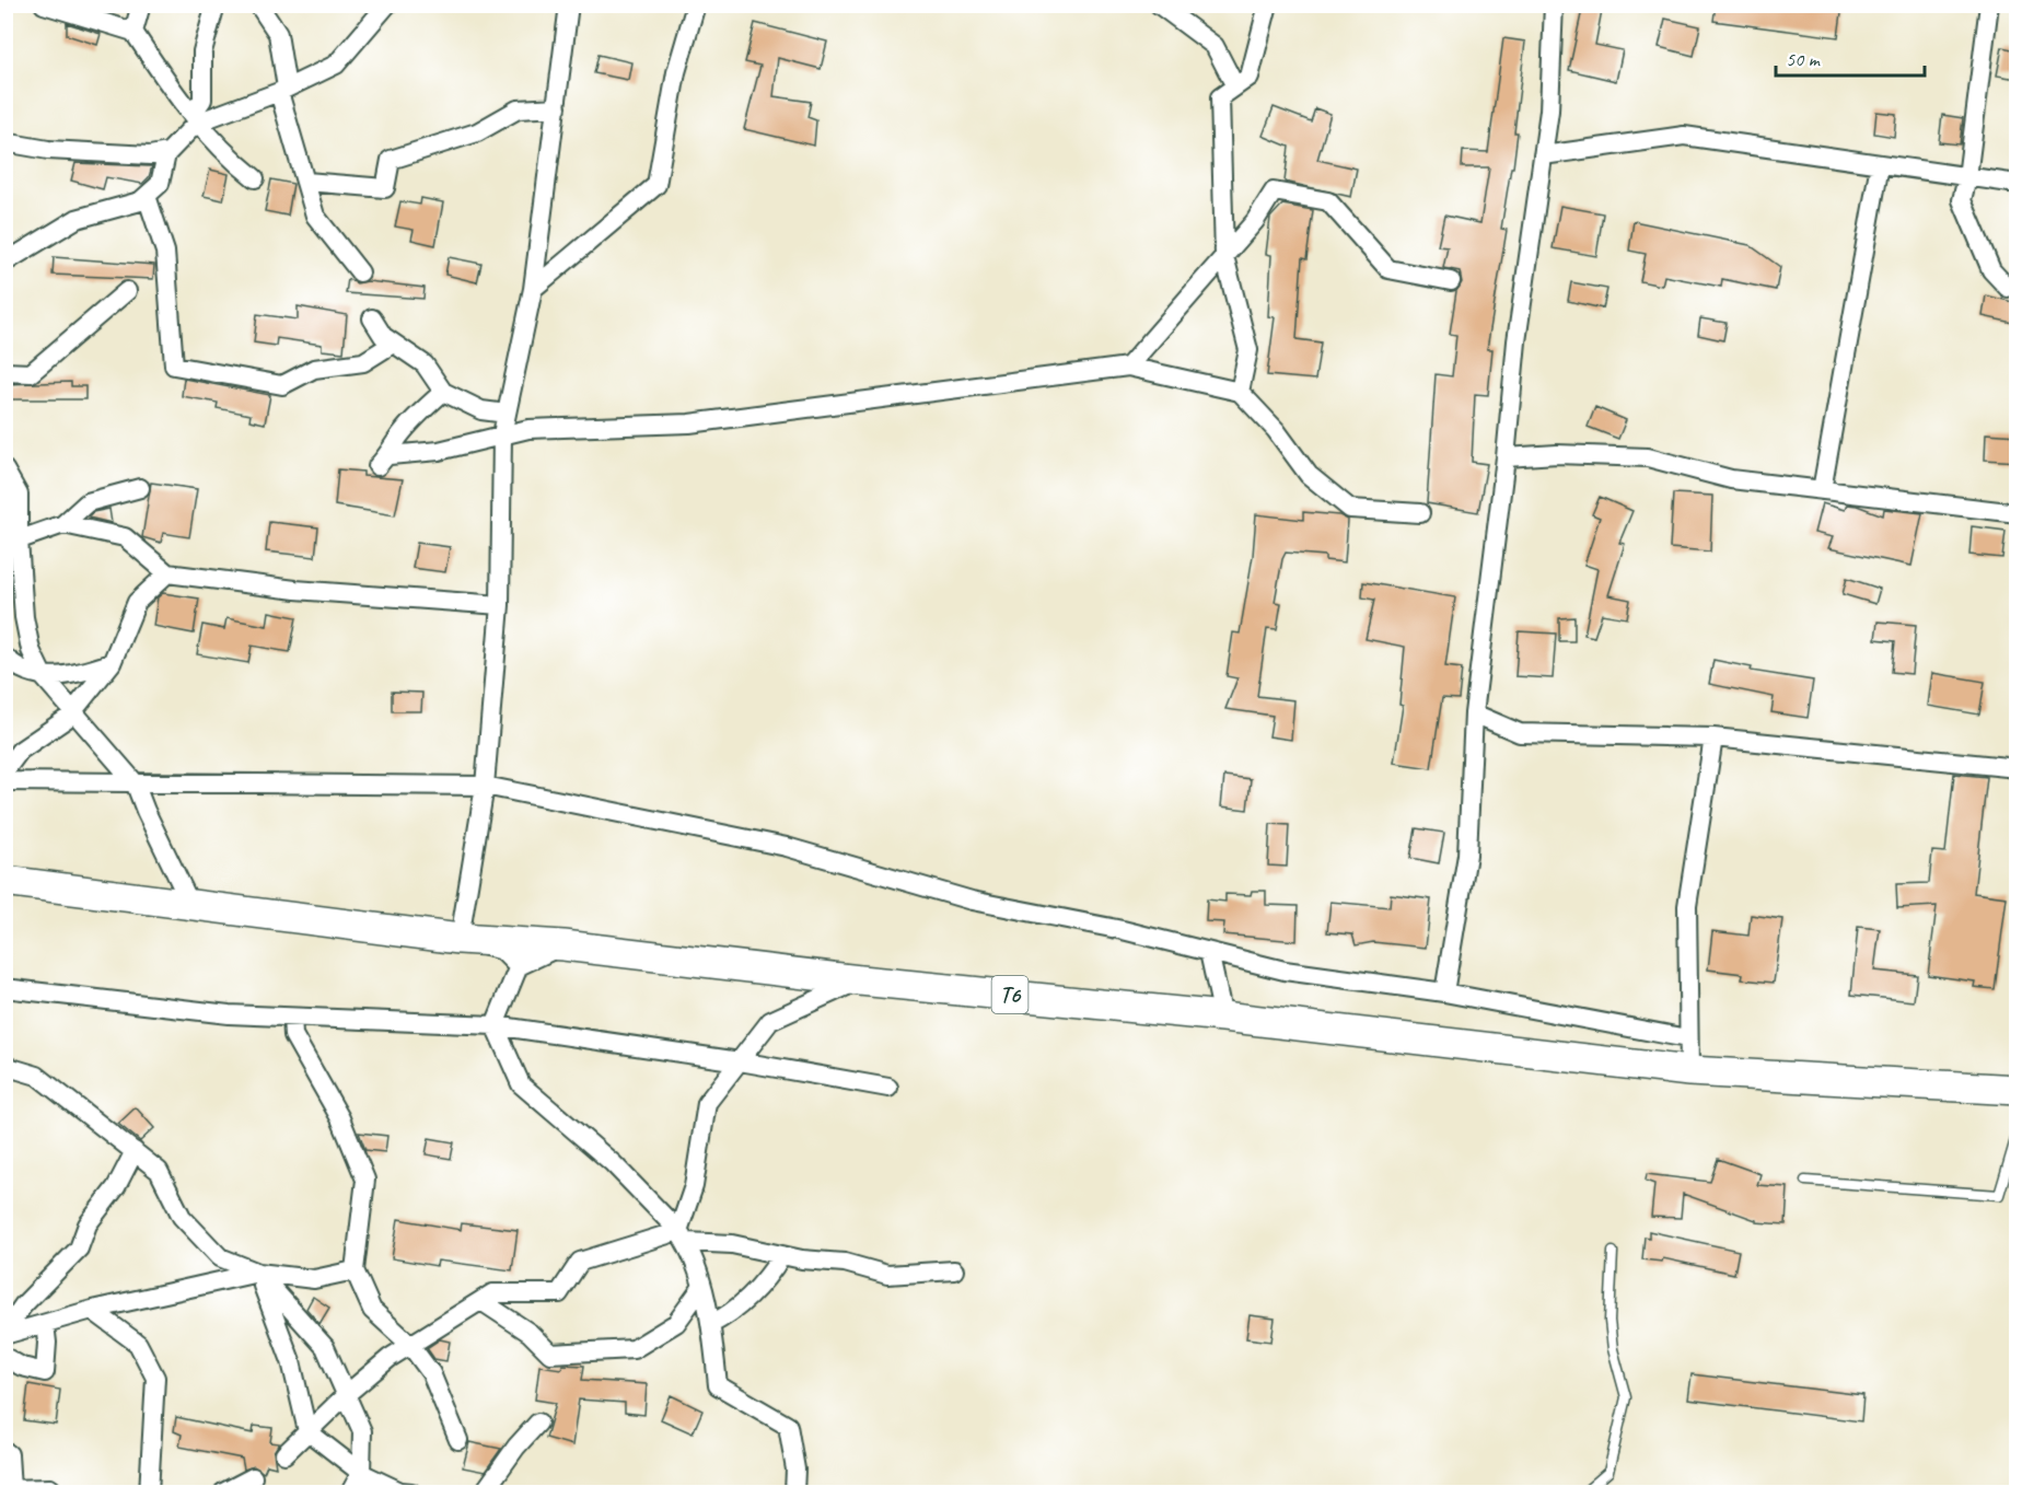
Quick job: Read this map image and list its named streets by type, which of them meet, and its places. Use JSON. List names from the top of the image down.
{
  "streets": {
    "highway": ["T6"]
  },
  "scale_bar": "50 m"
}
